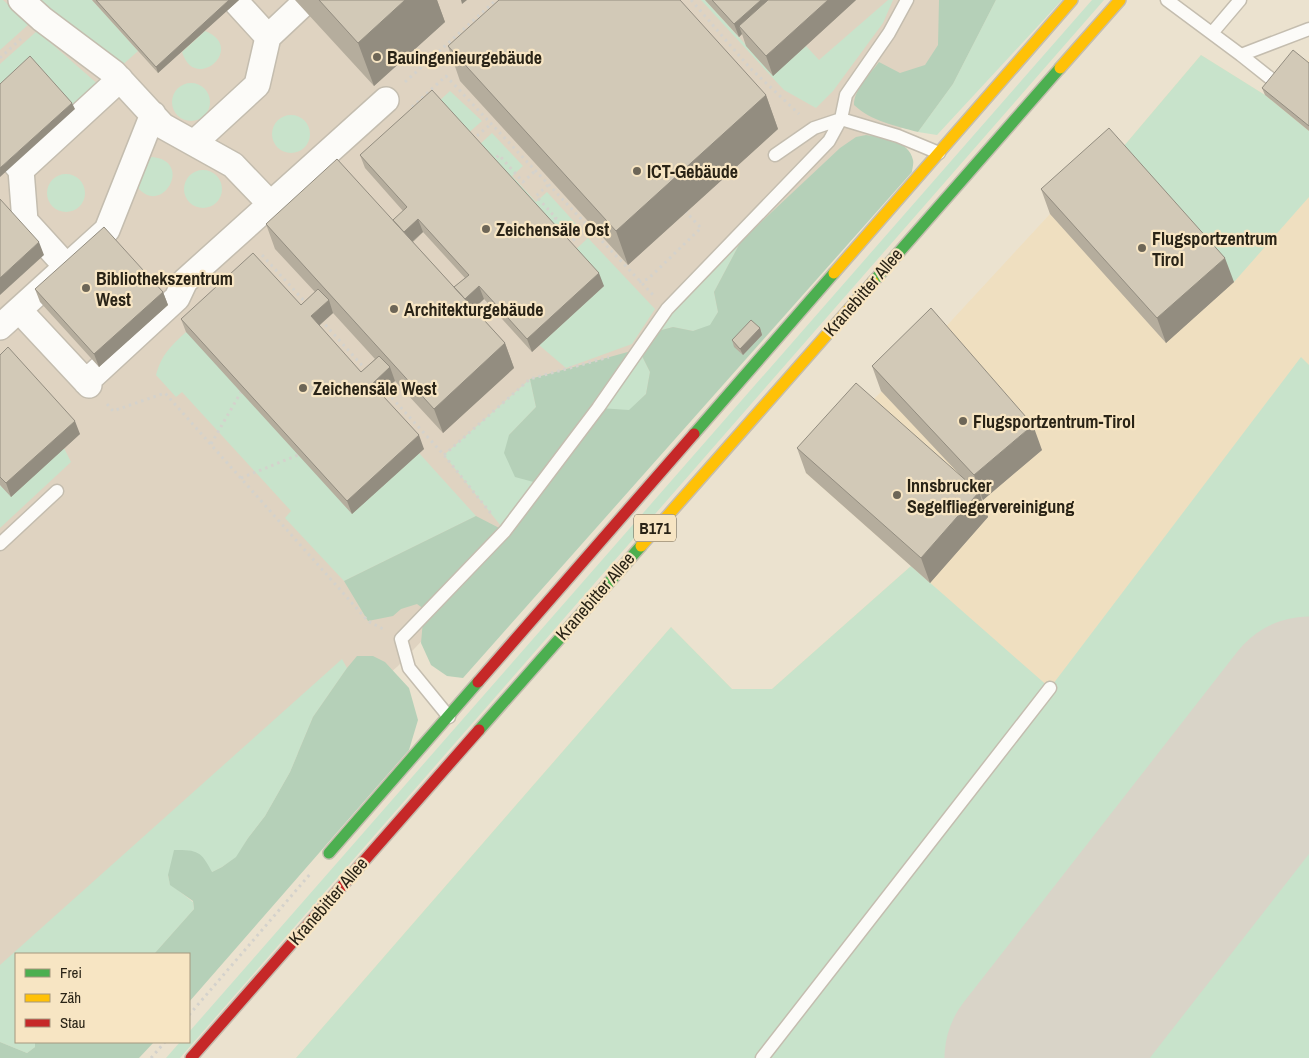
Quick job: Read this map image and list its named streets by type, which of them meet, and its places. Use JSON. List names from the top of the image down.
{
  "streets": {
    "main road": ["Kranebitter Allee", "B171"]
  },
  "places": [
    "Bauingenieurgebäude",
    "ICT-Gebäude",
    "Zeichensäle Ost",
    "Flugsportzentrum Tirol",
    "Bibliothekszentrum West",
    "Architekturgebäude",
    "Zeichensäle West",
    "Flugsportzentrum-Tirol",
    "Innsbrucker Segelfliegervereinigung"
  ],
  "legend": ["Frei", "Zäh", "Stau"]
}
